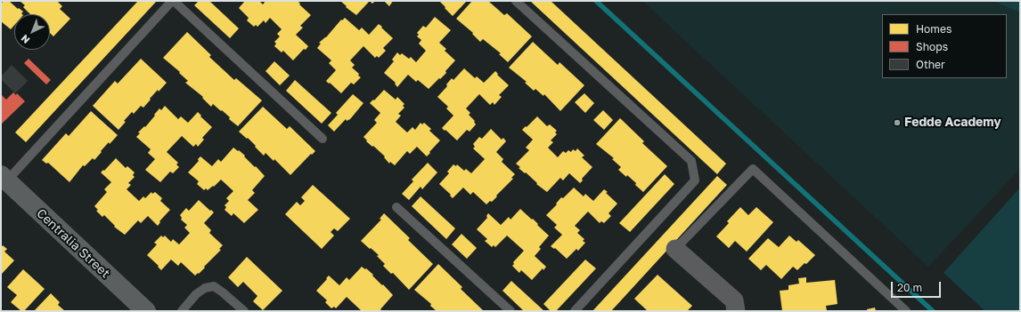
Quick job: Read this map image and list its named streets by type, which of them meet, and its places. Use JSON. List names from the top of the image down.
{
  "streets": {
    "main road": ["Centralia Street"]
  },
  "places": ["Fedde Academy"],
  "legend": ["Homes", "Shops", "Other"],
  "scale_bar": "20 m",
  "north": "bottom left"
}
